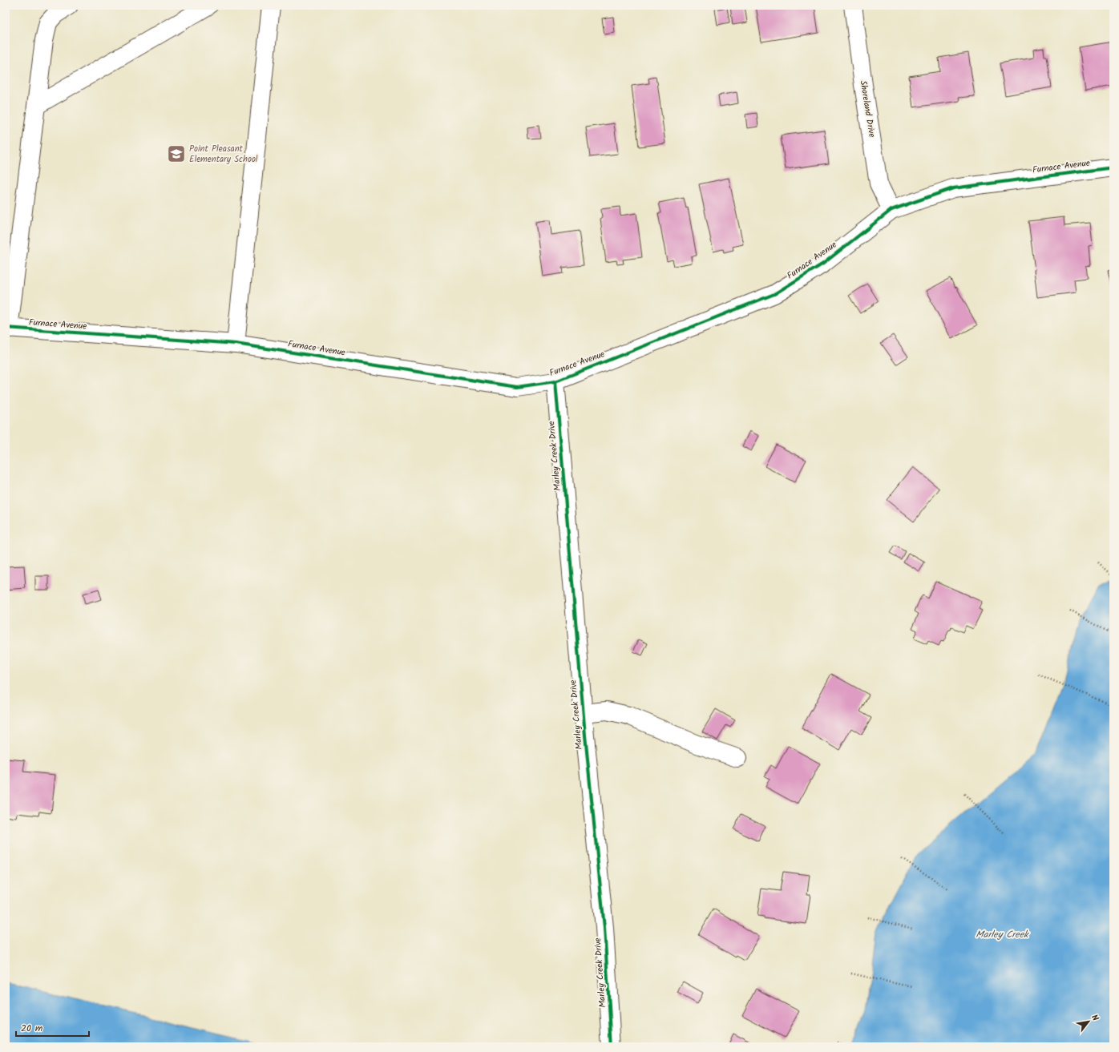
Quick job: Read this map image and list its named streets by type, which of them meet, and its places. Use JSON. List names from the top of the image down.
{
  "streets": {
    "street": ["Shoreland Drive", "Furnace Avenue", "Marley Creek Drive"]
  },
  "crossings": [
    ["Shoreland Drive", "Furnace Avenue"],
    ["Furnace Avenue", "Marley Creek Drive"]
  ],
  "water": ["Marley Creek"],
  "places": {
    "school or university": ["Point Pleasant Elementary School"]
  },
  "scale_bar": "20 m",
  "north": "top right"
}
